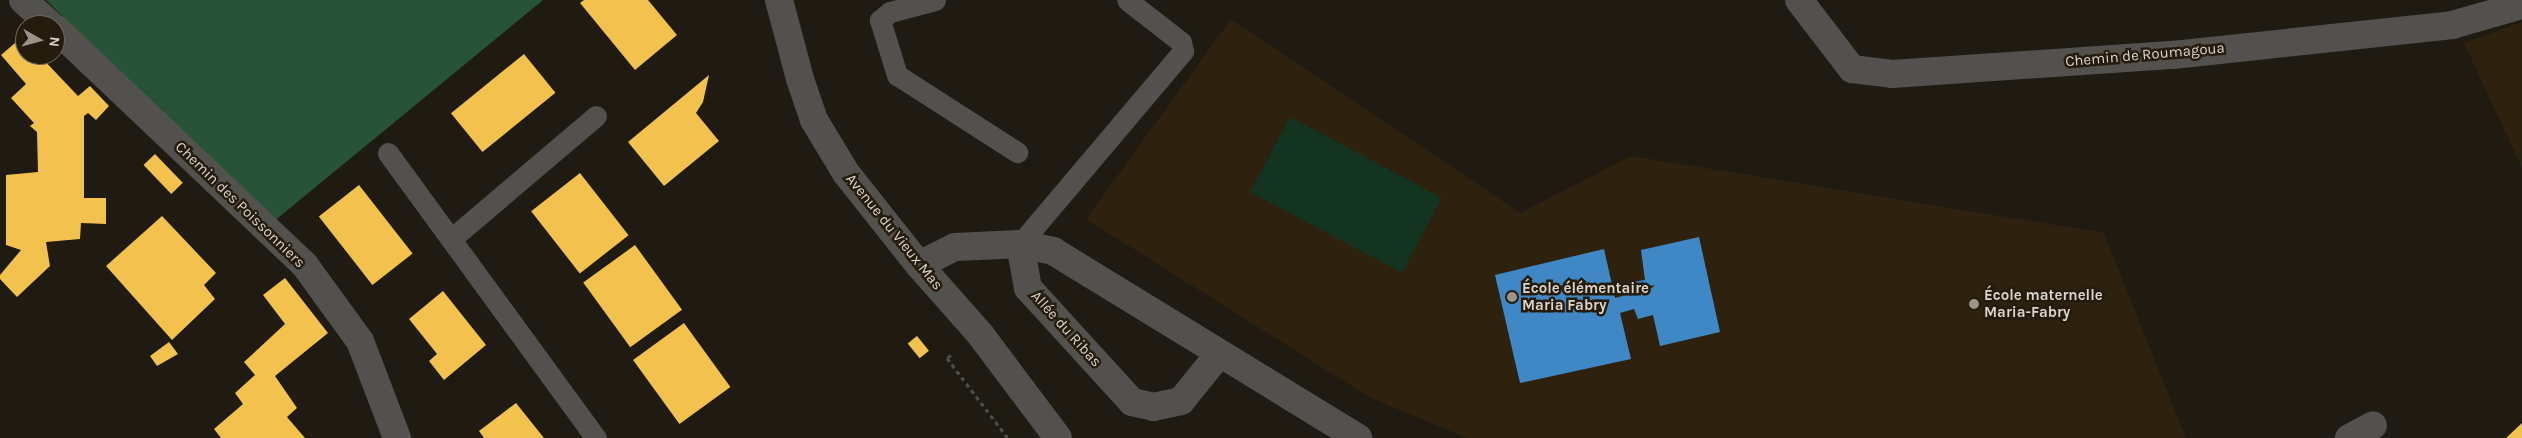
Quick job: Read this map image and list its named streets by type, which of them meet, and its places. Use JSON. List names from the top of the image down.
{
  "streets": {
    "street": [
      "Chemin de Roumagoua",
      "Chemin des Poissonniers",
      "Avenue du Vieux Mas",
      "Allée du Ribas"
    ]
  },
  "places": ["École élémentaire Maria Fabry", "École maternelle Maria-Fabry"],
  "north": "right"
}
